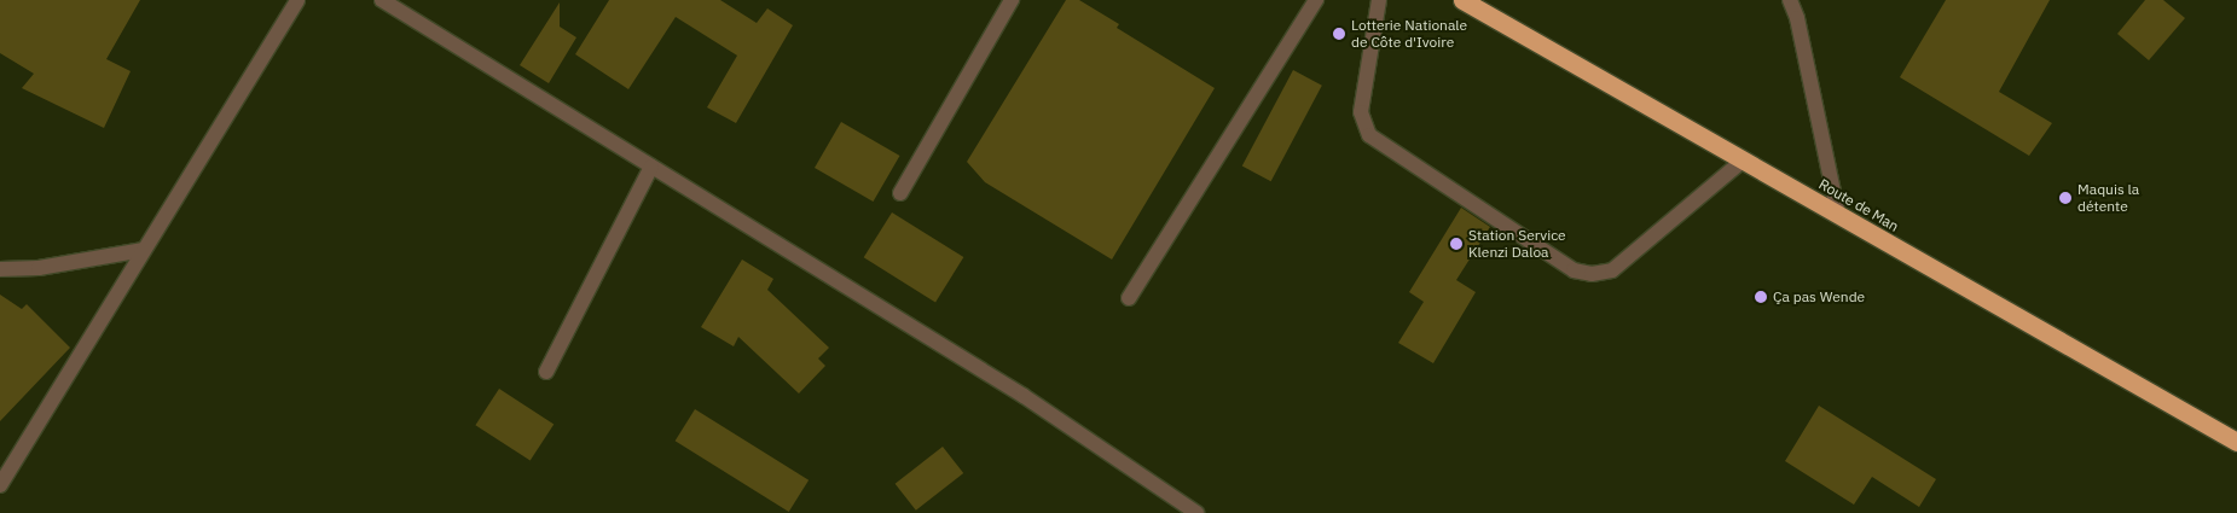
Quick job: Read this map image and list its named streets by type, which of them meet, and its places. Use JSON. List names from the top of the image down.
{
  "streets": {
    "highway": ["Route de Man"]
  },
  "places": [
    "Lotterie Nationale de Côte d'Ivoire",
    "Maquis la détente",
    "Station Service Klenzi Daloa",
    "Ça pas Wende"
  ]
}
